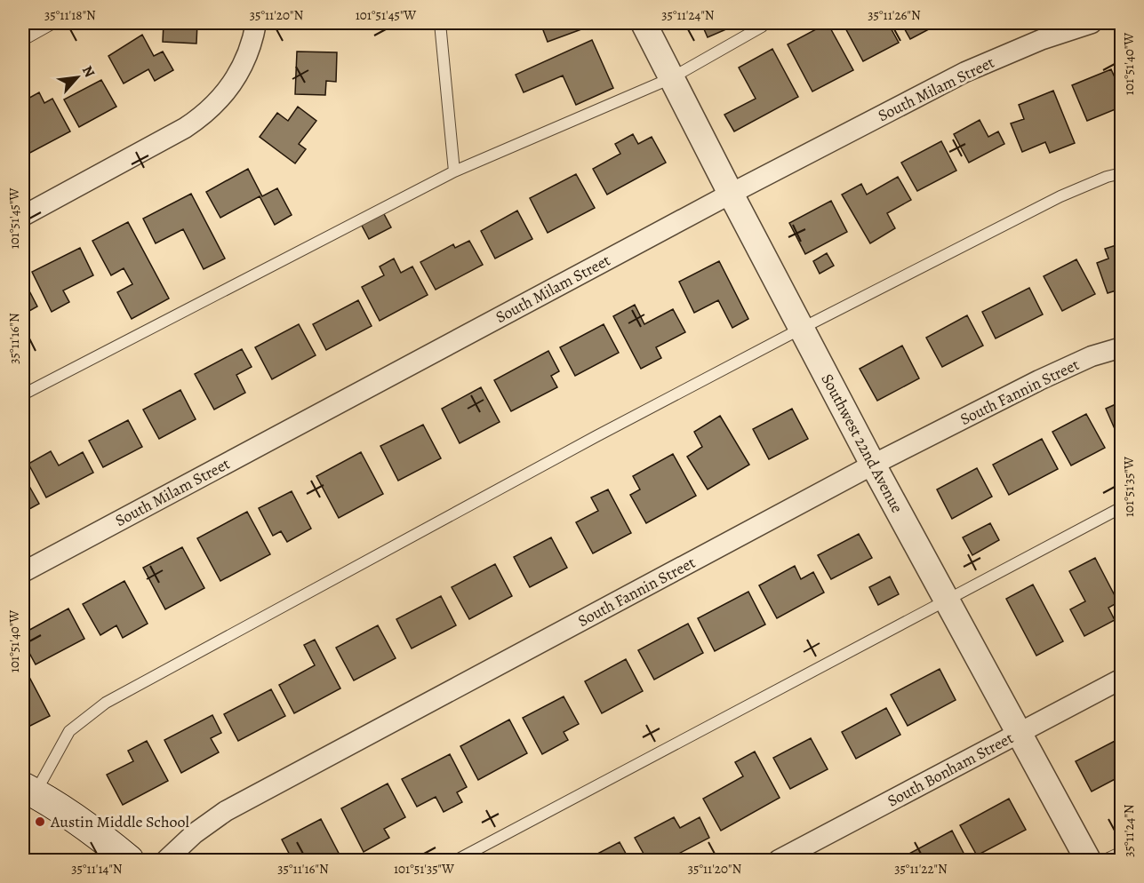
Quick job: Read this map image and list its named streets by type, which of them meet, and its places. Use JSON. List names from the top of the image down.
{
  "streets": {
    "street": [
      "South Milam Street",
      "South Fannin Street",
      "Southwest 22nd Avenue",
      "South Bonham Street"
    ]
  },
  "crossings": [
    ["South Milam Street", "Southwest 22nd Avenue"],
    ["South Fannin Street", "Southwest 22nd Avenue"],
    ["Southwest 22nd Avenue", "South Bonham Street"]
  ],
  "places": ["Austin Middle School"],
  "north": "top right",
  "coordinates": [
    "35°11'18\"N",
    "35°11'20\"N",
    "101°51'45\"W",
    "35°11'24\"N",
    "35°11'26\"N",
    "101°51'40\"W",
    "35°11'16\"N",
    "101°51'35\"W",
    "35°11'14\"N",
    "35°11'22\"N"
  ]
}
